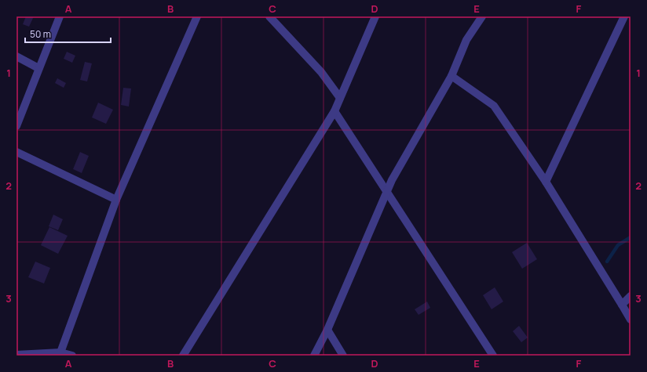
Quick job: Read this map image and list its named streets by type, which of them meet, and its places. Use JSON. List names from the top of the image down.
{
  "scale_bar": "50 m",
  "grid": {
    "columns": [
      "A",
      "B",
      "C",
      "D",
      "E",
      "F"
    ],
    "rows": ["1", "2", "3"]
  }
}
